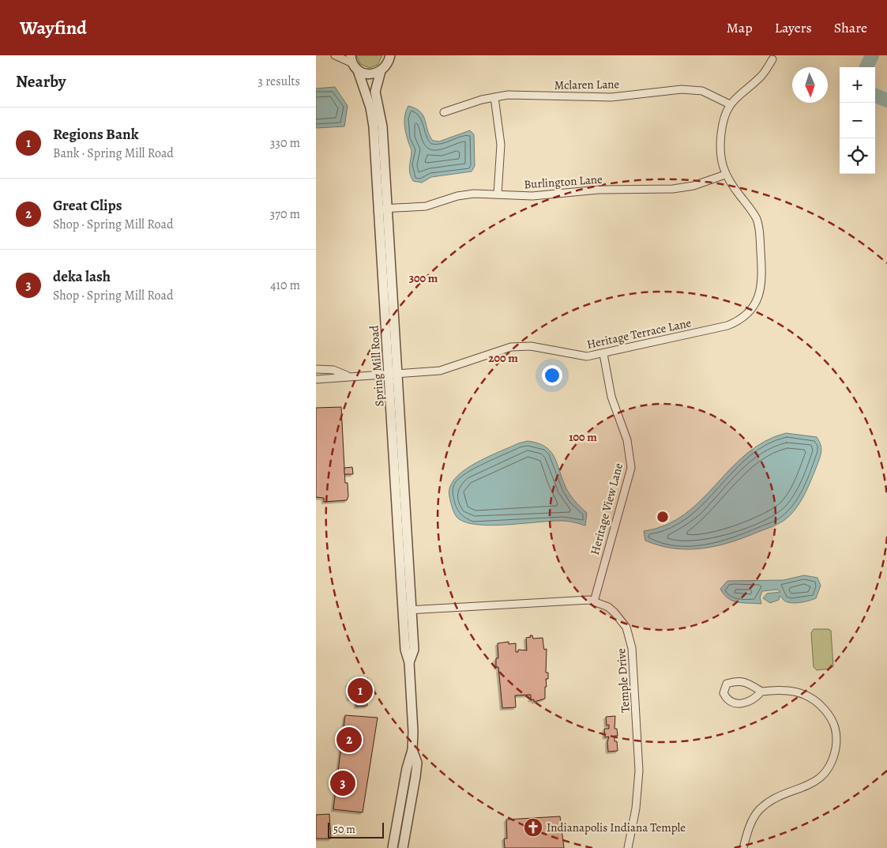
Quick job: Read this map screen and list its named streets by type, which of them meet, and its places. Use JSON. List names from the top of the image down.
{
  "streets": {
    "street": [
      "Mclaren Lane",
      "Burlington Lane",
      "Heritage Terrace Lane",
      "Spring Mill Road",
      "Heritage View Lane",
      "Temple Drive"
    ]
  },
  "crossings": [
    ["Burlington Lane", "Heritage Terrace Lane"],
    ["Burlington Lane", "Spring Mill Road"],
    ["Heritage Terrace Lane", "Spring Mill Road"],
    ["Heritage Terrace Lane", "Heritage View Lane"],
    ["Spring Mill Road", "Temple Drive"],
    ["Heritage View Lane", "Temple Drive"]
  ],
  "places": {
    "church": ["Indianapolis Indiana Temple"]
  },
  "scale_bar": "50 m",
  "north": "bottom",
  "page": {
    "header": "Wayfind",
    "nav": ["Map", "Layers", "Share"],
    "heading": ["Nearby", "3 results"],
    "map_buttons": ["+", "−"],
    "list": [
      {
        "mark": "1",
        "name": "Regions Bank",
        "note": "Bank · Spring Mill Road",
        "value": "330 m"
      },
      {
        "mark": "2",
        "name": "Great Clips",
        "note": "Shop · Spring Mill Road",
        "value": "370 m"
      },
      {
        "mark": "3",
        "name": "deka lash",
        "note": "Shop · Spring Mill Road",
        "value": "410 m"
      }
    ],
    "pins": ["1", "2", "3"],
    "scale": "50 m"
  },
  "rings": ["300 m", "200 m", "100 m"]
}
